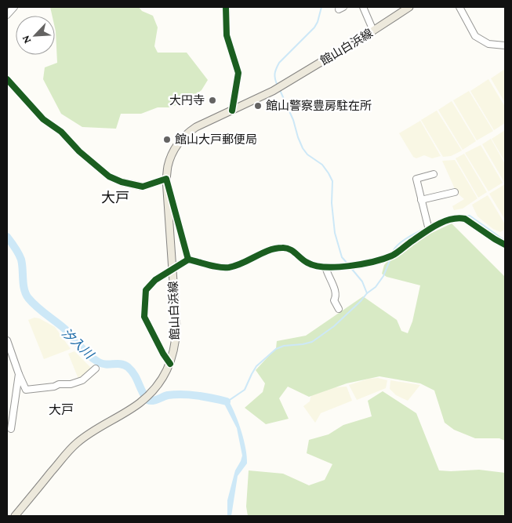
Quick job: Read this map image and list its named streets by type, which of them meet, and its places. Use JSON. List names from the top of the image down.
{
  "streets": {
    "main road": ["館山白浜線"]
  },
  "districts": ["大戸", "大戸"],
  "water": ["汐入川"],
  "places": ["大円寺", "館山警察豊房駐在所", "館山大戸郵便局"],
  "north": "bottom left"
}
